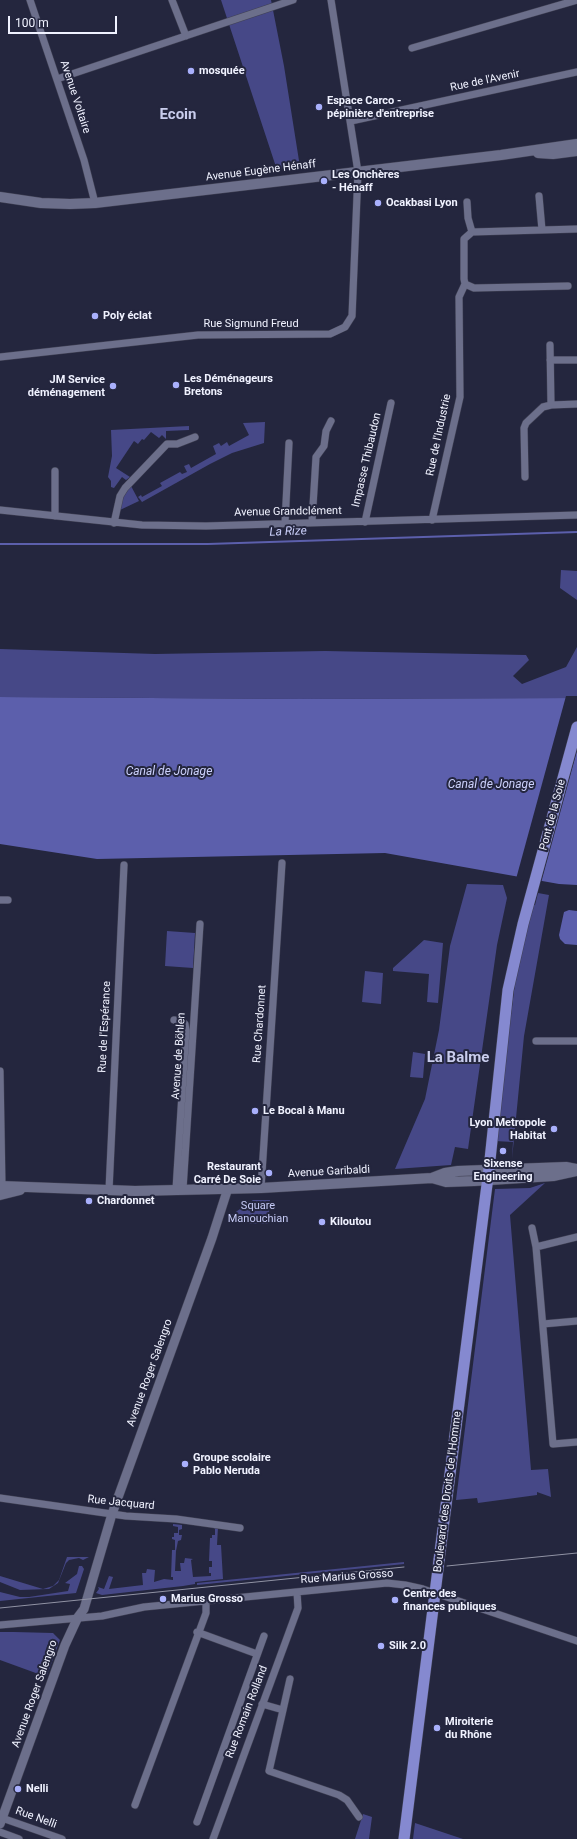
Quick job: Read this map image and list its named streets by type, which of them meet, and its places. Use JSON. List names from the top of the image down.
{
  "streets": {
    "main road": [
      "Avenue Eugène Hénaff",
      "Pont de la Soie",
      "Avenue Garibaldi",
      "Boulevard des Droits de l'Homme"
    ],
    "street": [
      "Rue de l'Avenir",
      "Avenue Voltaire",
      "Rue Sigmund Freud",
      "Rue de l'Industrie",
      "Impasse Thibaudon",
      "Avenue Grandclément",
      "Rue Chardonnet",
      "Rue de l'Espérance",
      "Avenue de Böhlen",
      "Avenue Roger Salengro",
      "Rue Jacquard",
      "Rue Marius Grosso",
      "Rue Romain Rolland",
      "Rue Nelli"
    ]
  },
  "crossings": [
    ["Rue de l'Avenir", "Rue Sigmund Freud"],
    ["Avenue Voltaire", "Avenue Eugène Hénaff"],
    ["Avenue Eugène Hénaff", "Rue Sigmund Freud"],
    ["Rue de l'Industrie", "Avenue Grandclément"],
    ["Impasse Thibaudon", "Avenue Grandclément"],
    ["Pont de la Soie", "Avenue Garibaldi"],
    ["Pont de la Soie", "Boulevard des Droits de l'Homme"],
    ["Rue Chardonnet", "Avenue Garibaldi"],
    ["Avenue Garibaldi", "Avenue Roger Salengro"],
    ["Avenue Garibaldi", "Boulevard des Droits de l'Homme"],
    ["Avenue Roger Salengro", "Rue Jacquard"],
    ["Avenue Roger Salengro", "Rue Marius Grosso"],
    ["Avenue Roger Salengro", "Rue Nelli"],
    ["Boulevard des Droits de l'Homme", "Rue Marius Grosso"],
    ["Rue Marius Grosso", "Rue Romain Rolland"]
  ],
  "districts": ["Ecoin", "La Balme"],
  "water": ["La Rize", "Canal de Jonage"],
  "parks": ["Square Manouchian"],
  "places": [
    "mosquée",
    "Espace Carco - pépinière d'entreprise",
    "Les Onchères - Hénaff",
    "Ocakbasi Lyon",
    "Poly éclat",
    "Les Déménageurs Bretons",
    "JM Service déménagement",
    "Le Bocal à Manu",
    "Lyon Metropole Habitat",
    "Sixense Engineering",
    "Restaurant Carré De Soie",
    "Chardonnet",
    "Kiloutou",
    "Groupe scolaire Pablo Neruda",
    "Marius Grosso",
    "Centre des finances publiques",
    "Silk 2.0",
    "Miroiterie du Rhône",
    "Nelli"
  ],
  "scale_bar": "100 m"
}
